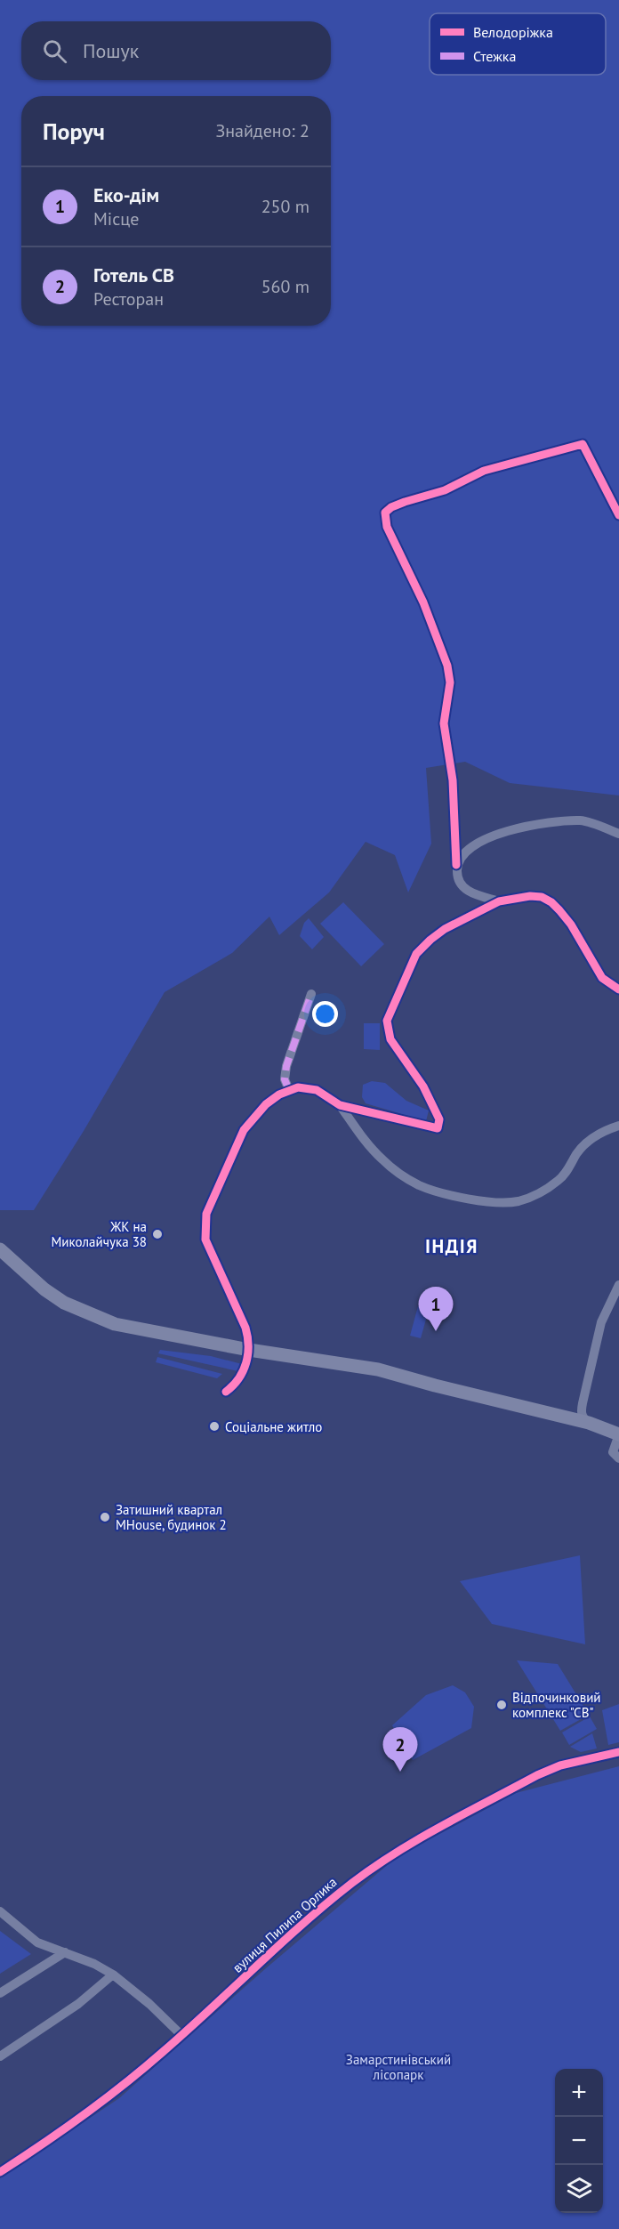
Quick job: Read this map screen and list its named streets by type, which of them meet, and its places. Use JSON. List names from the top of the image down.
{
  "streets": {
    "street": ["вулиця Пилипа Орлика"]
  },
  "districts": ["ІНДІЯ"],
  "parks": ["Замарстинівський лісопарк"],
  "places": [
    "ЖК на Миколайчука 38",
    "Соціальне житло",
    "Затишний квартал MHouse, будинок 2",
    "Відпочинковий комплекс \"СВ\""
  ],
  "legend": ["Велодоріжка", "Стежка"],
  "page": {
    "search": "Пошук",
    "heading": ["Поруч", "Знайдено: 2"],
    "list": [
      {
        "mark": "1",
        "name": "Еко-дім",
        "note": "Місце",
        "value": "250 m"
      },
      {
        "mark": "2",
        "name": "Готель СВ",
        "note": "Ресторан",
        "value": "560 m"
      }
    ],
    "pins": ["1", "2"],
    "map_buttons": ["+", "−"]
  }
}
